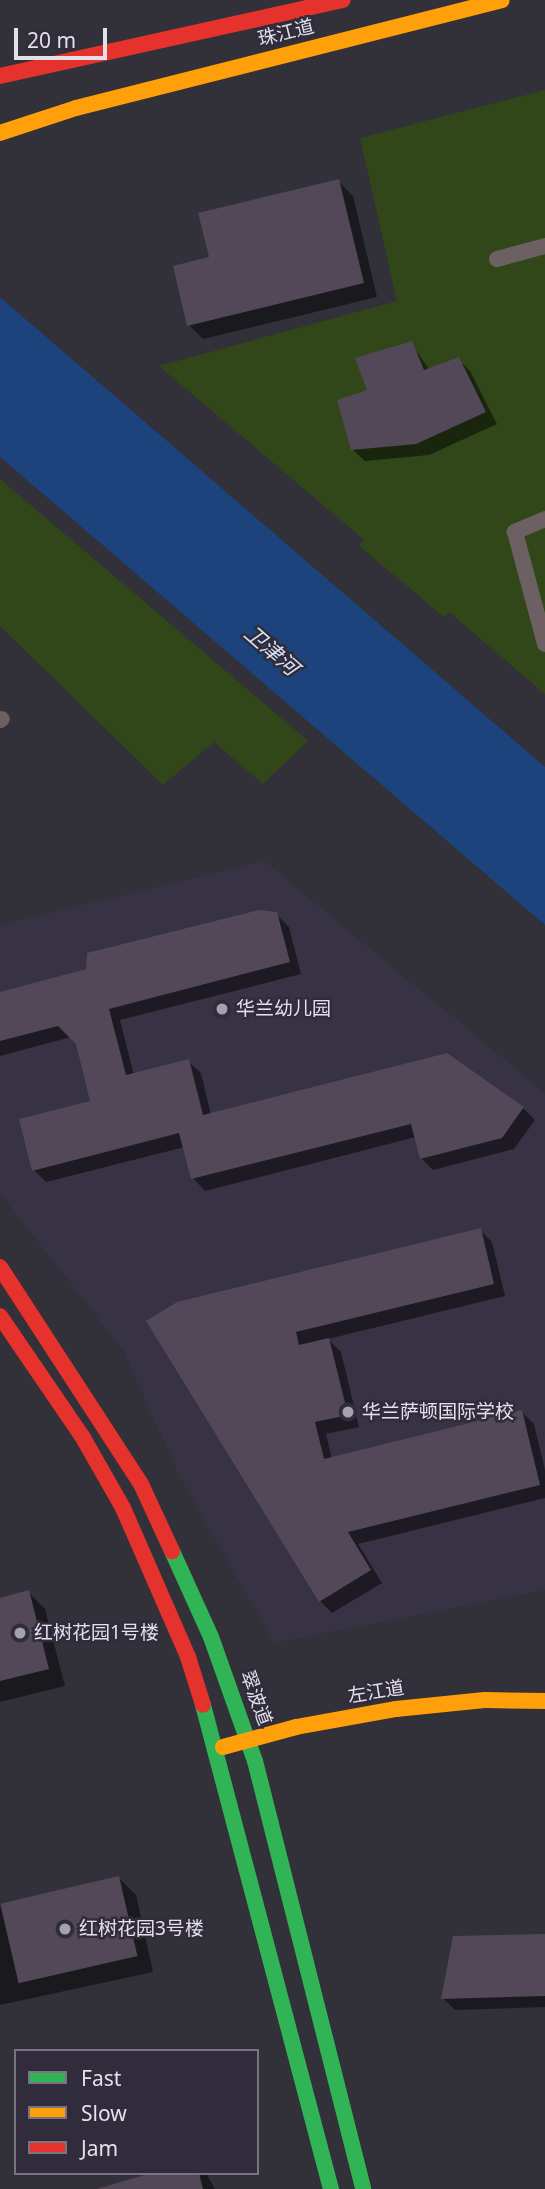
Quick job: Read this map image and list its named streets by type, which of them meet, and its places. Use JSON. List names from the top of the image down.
{
  "streets": {
    "street": ["珠江道", "左江道", "翠波道"]
  },
  "crossings": [
    ["左江道", "翠波道"]
  ],
  "water": ["卫津河"],
  "places": [
    "华兰幼儿园",
    "华兰萨顿国际学校",
    "红树花园1号楼",
    "红树花园3号楼"
  ],
  "legend": ["Fast", "Slow", "Jam"],
  "scale_bar": "20 m"
}
